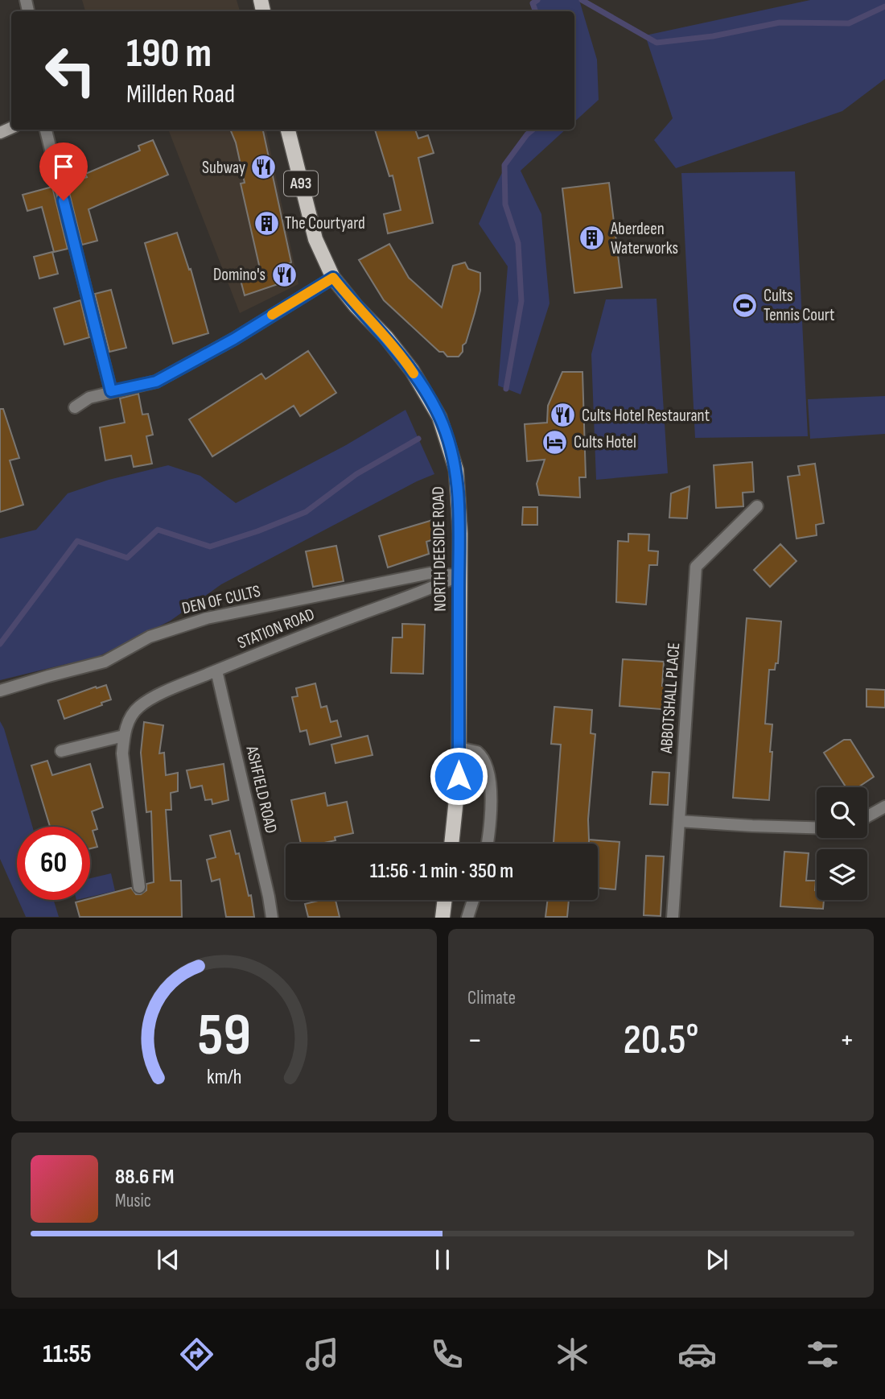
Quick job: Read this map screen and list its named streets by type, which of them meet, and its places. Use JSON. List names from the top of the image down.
{
  "streets": {
    "main road": ["A93", "NORTH DEESIDE ROAD"],
    "street": [
      "DEN OF CULTS",
      "STATION ROAD",
      "ABBOTSHALL PLACE",
      "ASHFIELD ROAD"
    ]
  },
  "crossings": [
    ["NORTH DEESIDE ROAD", "DEN OF CULTS"],
    ["NORTH DEESIDE ROAD", "STATION ROAD"],
    ["DEN OF CULTS", "STATION ROAD"],
    ["STATION ROAD", "ASHFIELD ROAD"]
  ],
  "places": {
    "restaurant": ["Subway", "Domino's", "Cults Hotel Restaurant"],
    "building": ["The Courtyard", "Aberdeen Waterworks"],
    "sports": ["Cults Tennis Court"],
    "hotel": ["Cults Hotel"]
  },
  "page": {
    "turn": ["190 m", "Millden Road"],
    "limit": "60",
    "trip": "11:56 · 1 min · 350 m",
    "tile": "Climate",
    "heat": ["−", "20.5°", "+"],
    "song": ["88.6 FM", "Music"],
    "tabs": "11:55",
    "gauge": ["59", "km/h"]
  }
}
